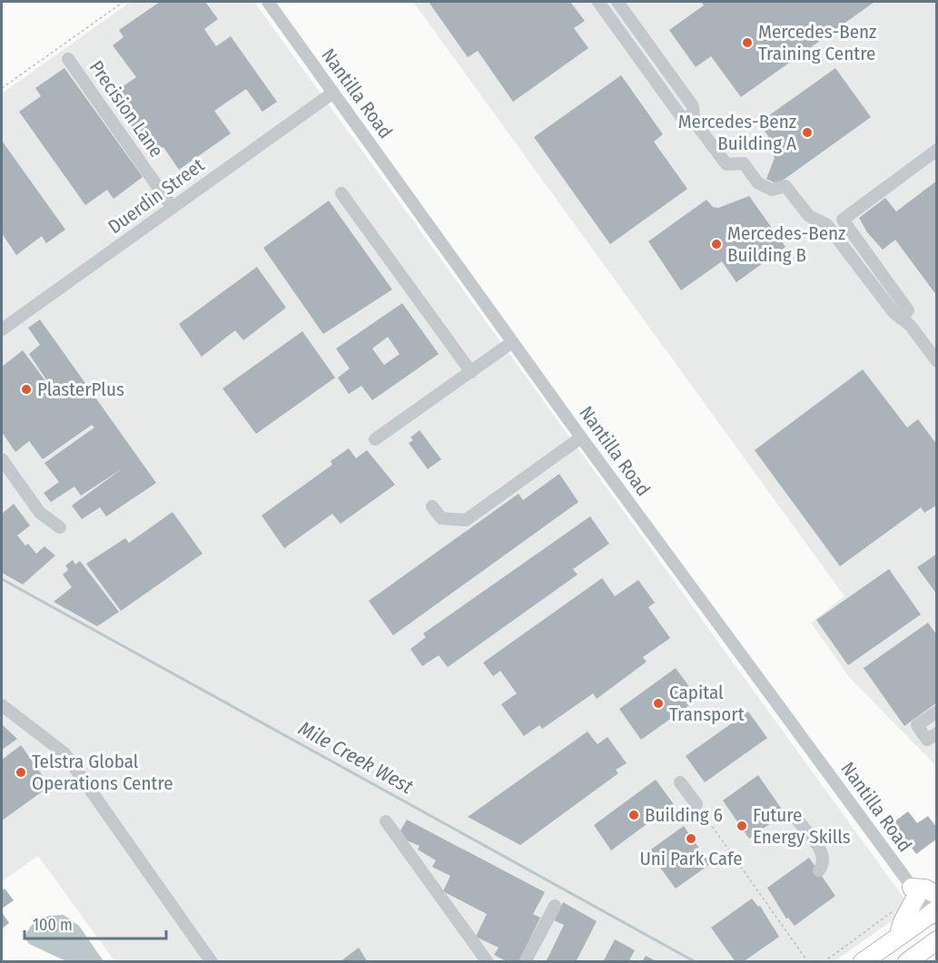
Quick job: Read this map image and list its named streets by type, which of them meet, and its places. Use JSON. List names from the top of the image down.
{
  "streets": {
    "street": ["Nantilla Road", "Precision Lane", "Duerdin Street"]
  },
  "crossings": [
    ["Nantilla Road", "Duerdin Street"],
    ["Precision Lane", "Duerdin Street"]
  ],
  "water": ["Mile Creek West"],
  "places": [
    "Mercedes-Benz Training Centre",
    "Mercedes-Benz Building A",
    "Mercedes-Benz Building B",
    "PlasterPlus",
    "Capital Transport",
    "Telstra Global Operations Centre",
    "Building 6",
    "Future Energy Skills",
    "Uni Park Cafe"
  ],
  "scale_bar": "100 m"
}
